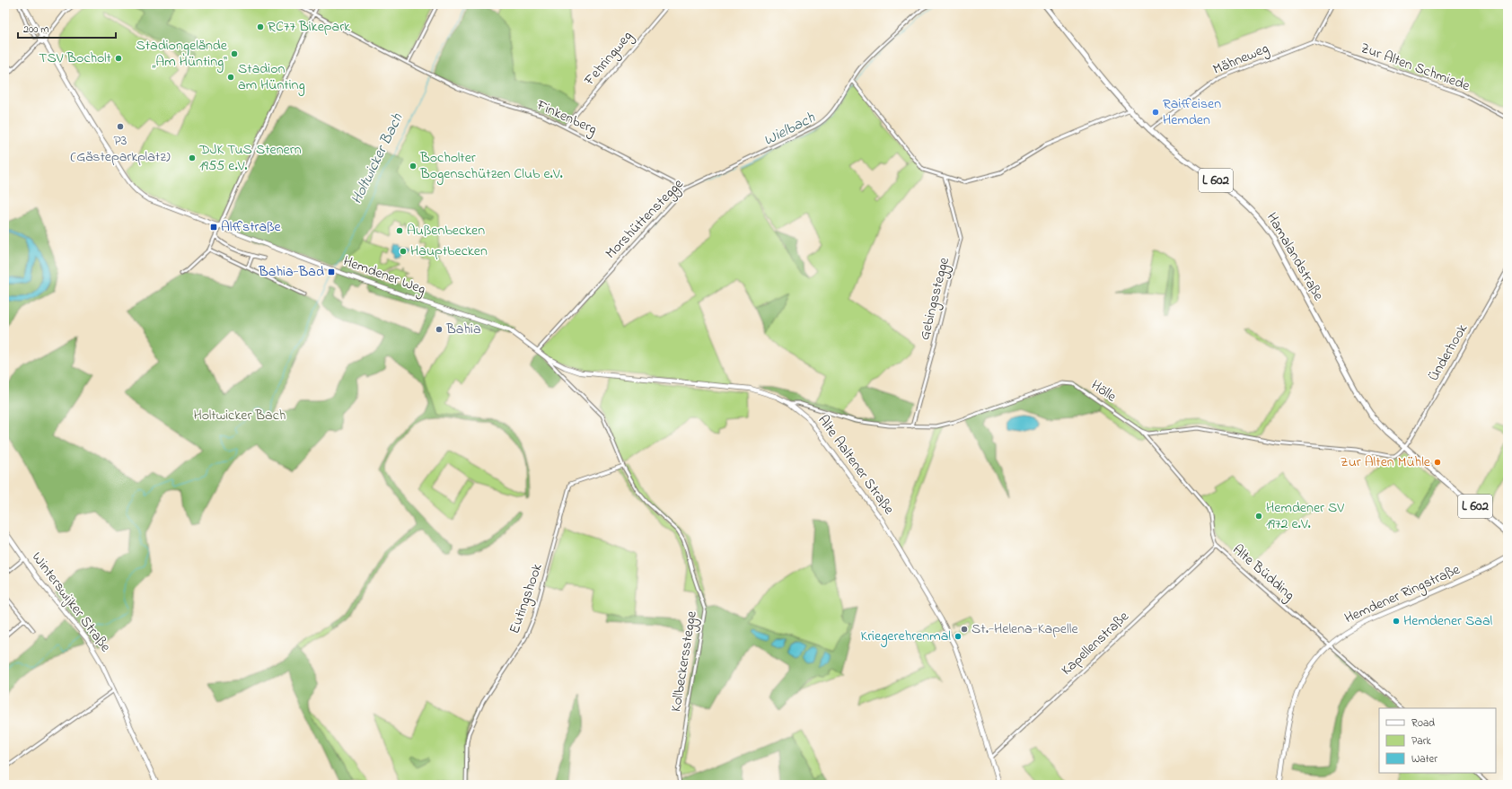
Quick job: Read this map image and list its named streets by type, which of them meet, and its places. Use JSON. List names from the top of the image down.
{
  "streets": {
    "main road": ["L 602", "Hamalandstraße"],
    "street": [
      "Fehringweg",
      "Mähneweg",
      "Zur Alten Schmiede",
      "Finkenberg",
      "Morshüttenstegge",
      "Hemdener Weg",
      "Gebingsstegge",
      "Ünderhook",
      "Hölle",
      "Alte Aaltener Straße",
      "Alte Büdding",
      "Hemdener Ringstraße",
      "Eutingshook",
      "Winterswijker Straße",
      "Kapellenstraße",
      "Kollbeckersstegge"
    ]
  },
  "crossings": [
    ["Fehringweg", "Finkenberg"],
    ["Mähneweg", "Zur Alten Schmiede"],
    ["Mähneweg", "Hamalandstraße"],
    ["Finkenberg", "Morshüttenstegge"],
    ["Morshüttenstegge", "Hemdener Weg"],
    ["Morshüttenstegge", "Alte Aaltener Straße"],
    ["Hamalandstraße", "Ünderhook"],
    ["Hamalandstraße", "Hölle"],
    ["Hemdener Weg", "Alte Aaltener Straße"],
    ["Gebingsstegge", "Hölle"],
    ["Ünderhook", "Hölle"],
    ["Hölle", "Alte Aaltener Straße"],
    ["Hölle", "Alte Büdding"],
    ["Alte Aaltener Straße", "Kapellenstraße"],
    ["Alte Aaltener Straße", "Kollbeckersstegge"],
    ["Alte Büdding", "Hemdener Ringstraße"],
    ["Alte Büdding", "Kapellenstraße"],
    ["Eutingshook", "Kollbeckersstegge"]
  ],
  "water": ["Wielbach", "Holtwicker Bach"],
  "parks": ["Holtwicker Bach"],
  "places": {
    "other": [
      "RC77 Bikepark",
      "Stadiongelände „Am Hünting“",
      "TSV Bocholt",
      "Stadion am Hünting",
      "Raiffeisen Hemden",
      "P3 (Gästeparkplatz)",
      "DJK TuS Stenern 1955 e.V.",
      "Bocholter Bogenschützen Club e.V.",
      "Außenbecken",
      "Hauptbecken",
      "Bahia",
      "Zur Alten Mühle",
      "Hemdener SV 1972 e.V.",
      "Hemdener Saal",
      "St.-Helena-Kapelle",
      "Kriegerehrenmal"
    ],
    "transit": ["Alffstraße", "Bahia-Bad"]
  },
  "legend": ["Road", "Park", "Water"],
  "scale_bar": "200 m"
}
